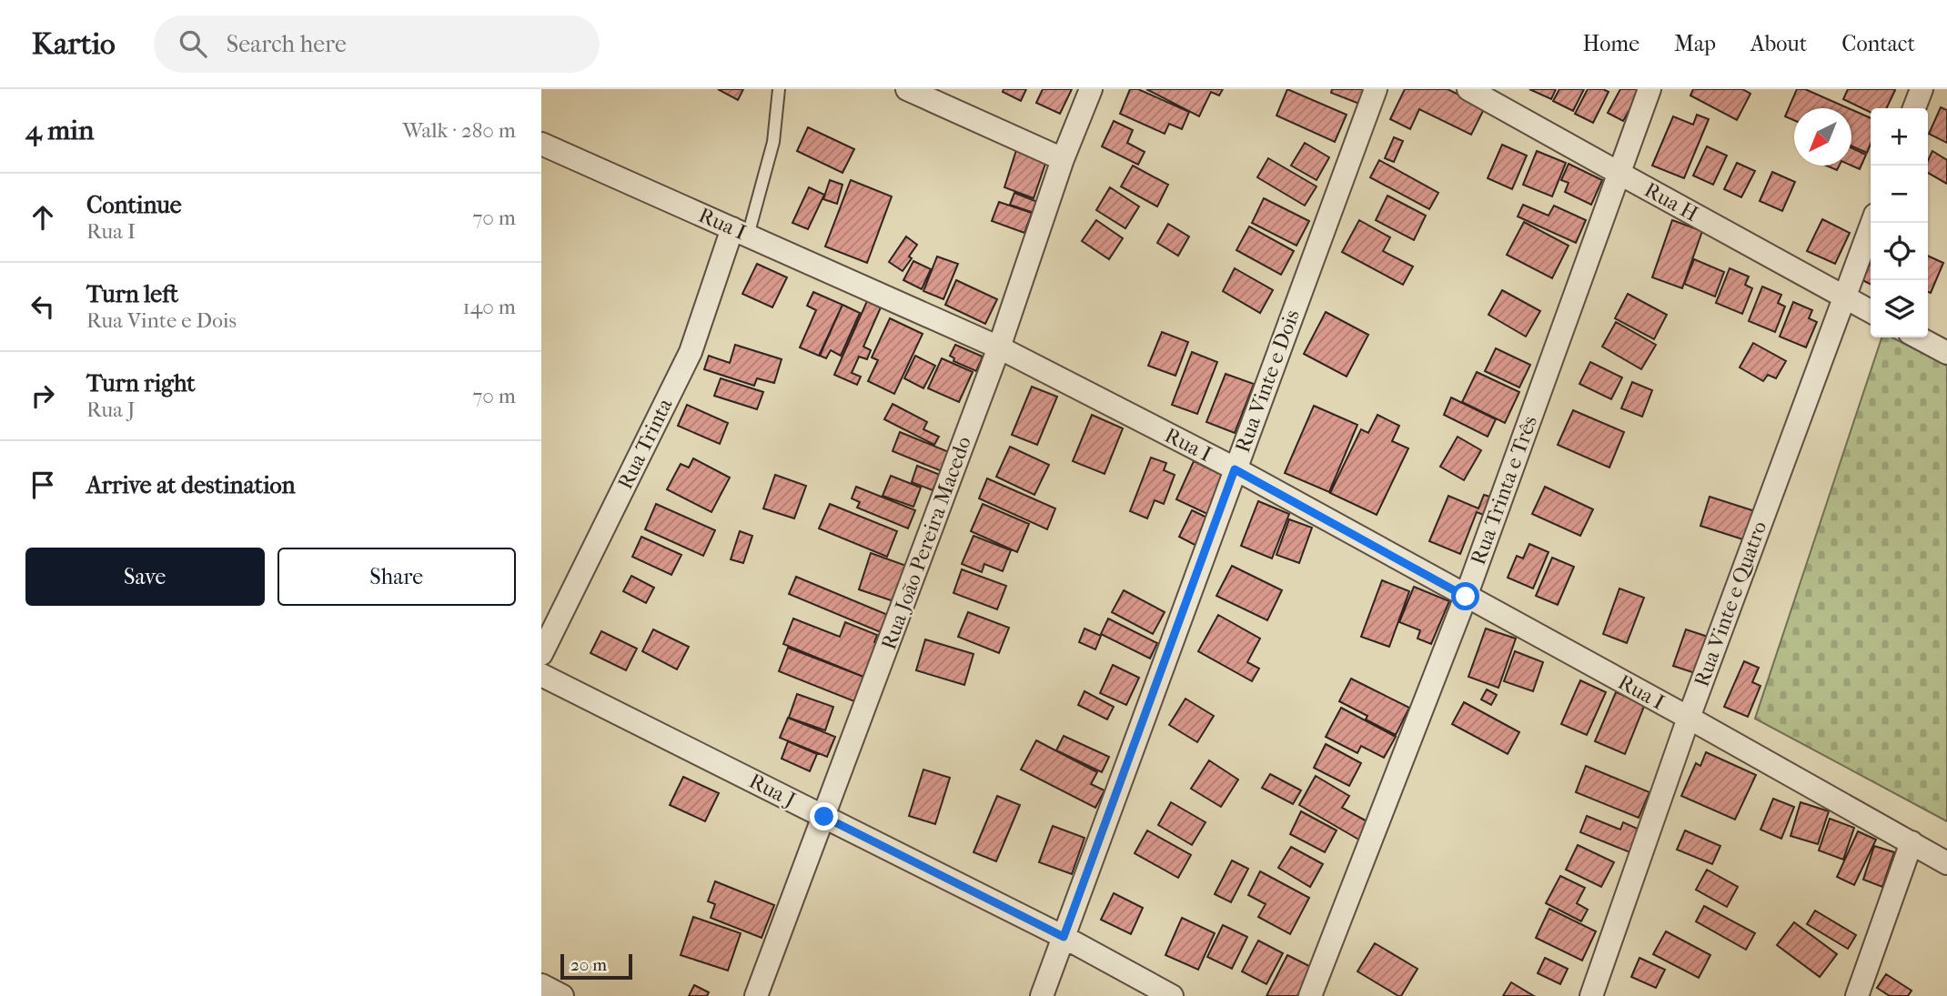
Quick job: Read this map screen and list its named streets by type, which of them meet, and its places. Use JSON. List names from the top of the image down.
{
  "streets": {
    "street": [
      "Rua H",
      "Rua I",
      "Rua Vinte e Dois",
      "Rua Trinta",
      "Rua Trinta e Três",
      "Rua João Pereira Macedo",
      "Rua Vinte e Quatro",
      "Rua J"
    ]
  },
  "crossings": [
    ["Rua H", "Rua Trinta e Três"],
    ["Rua H", "Rua Vinte e Quatro"],
    ["Rua I", "Rua Vinte e Dois"],
    ["Rua I", "Rua Trinta"],
    ["Rua I", "Rua Trinta e Três"],
    ["Rua I", "Rua João Pereira Macedo"],
    ["Rua I", "Rua Vinte e Quatro"],
    ["Rua Vinte e Dois", "Rua J"],
    ["Rua João Pereira Macedo", "Rua J"]
  ],
  "scale_bar": "20 m",
  "north": "bottom left",
  "page": {
    "header": "Kartio",
    "search": "Search here",
    "nav": [
      "Home",
      "Map",
      "About",
      "Contact"
    ],
    "heading": ["4 min", "Walk · 280 m"],
    "map_buttons": ["+", "−"],
    "list": [
      ["Continue", "Rua I", "70 m"],
      ["Turn left", "Rua Vinte e Dois", "140 m"],
      ["Turn right", "Rua J", "70 m"],
      "Arrive at destination"
    ],
    "buttons": ["Save", "Share"],
    "scale": "20 m"
  }
}
